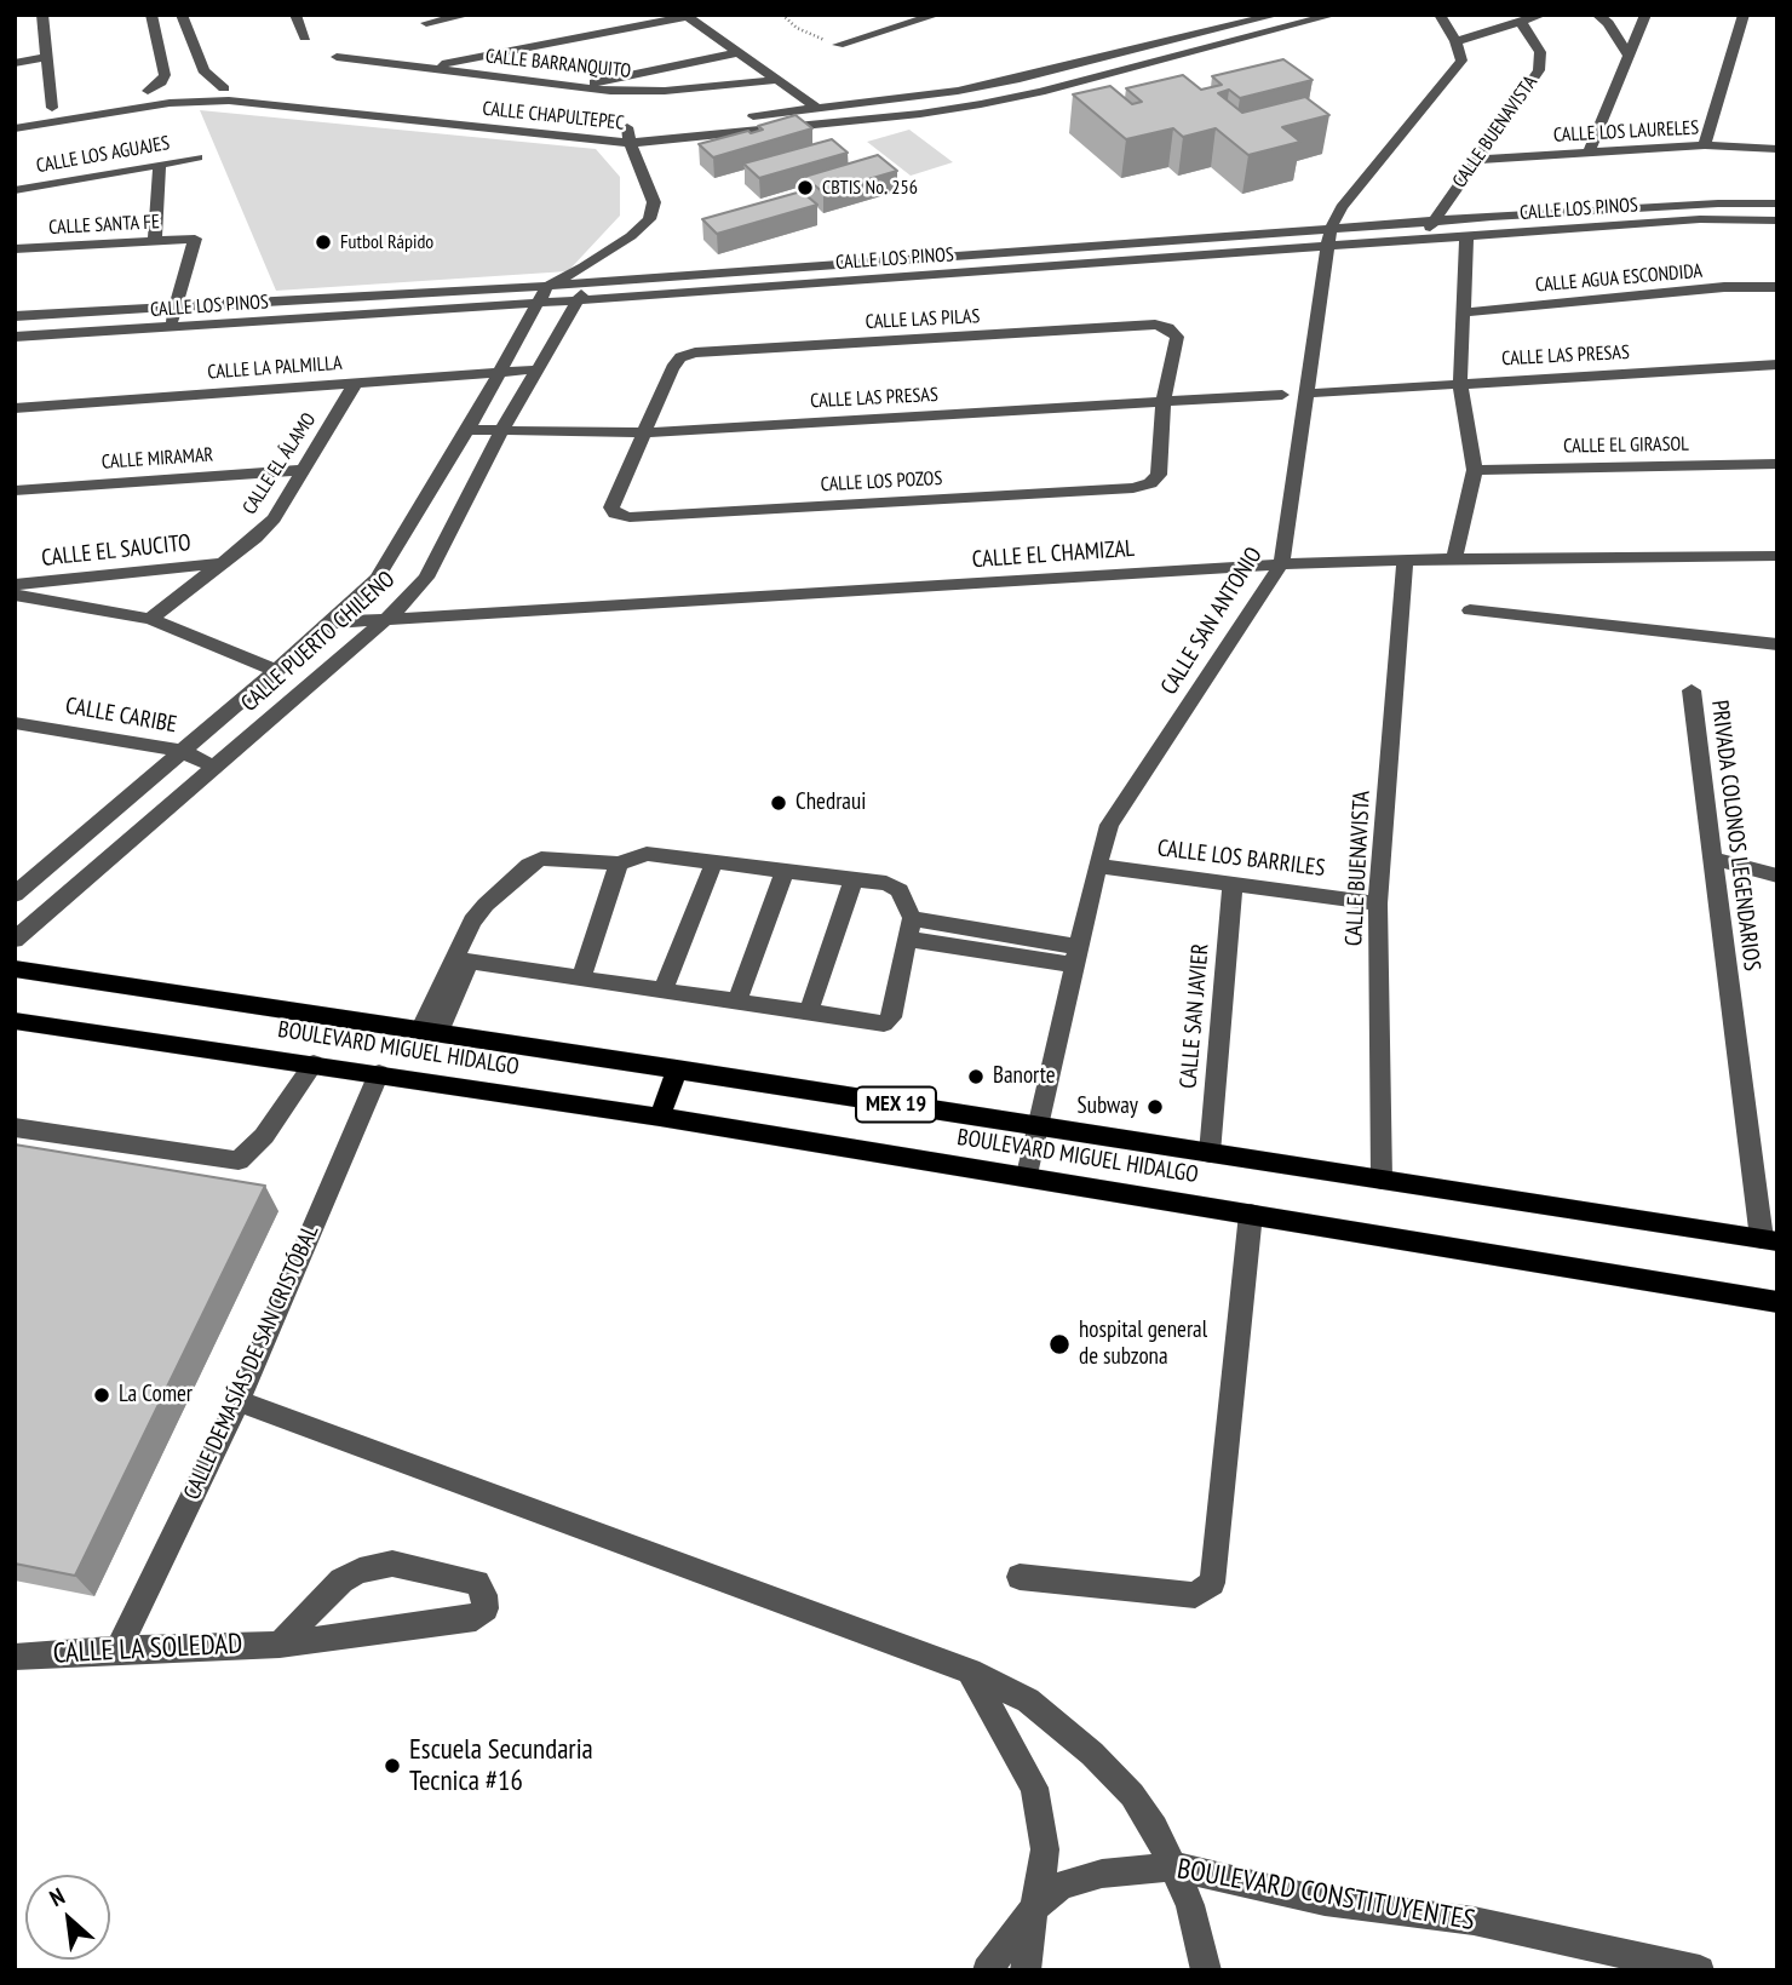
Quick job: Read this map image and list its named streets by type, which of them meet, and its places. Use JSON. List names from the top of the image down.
{
  "streets": {
    "main road": ["BOULEVARD MIGUEL HIDALGO", "MEX 19"],
    "street": [
      "CALLE BARRANQUITO",
      "CALLE CHAPULTEPEC",
      "CALLE BUENAVISTA",
      "CALLE LOS LAURELES",
      "CALLE LOS AGUAJES",
      "CALLE LOS PINOS",
      "CALLE SANTA FE",
      "CALLE AGUA ESCONDIDA",
      "CALLE LAS PILAS",
      "CALLE LAS PRESAS",
      "CALLE LA PALMILLA",
      "CALLE EL GIRASOL",
      "CALLE MIRAMAR",
      "CALLE EL ÁLAMO",
      "CALLE LOS POZOS",
      "CALLE EL SAUCITO",
      "CALLE EL CHAMIZAL",
      "CALLE SAN ANTONIO",
      "CALLE PUERTO CHILENO",
      "CALLE CARIBE",
      "PRIVADA COLONOS LEGENDARIOS",
      "CALLE LOS BARRILES",
      "CALLE SAN JAVIER",
      "CALLE DEMASÍAS DE SAN CRISTÓBAL",
      "CALLE LA SOLEDAD",
      "BOULEVARD CONSTITUYENTES"
    ]
  },
  "crossings": [
    ["CALLE CHAPULTEPEC", "CALLE PUERTO CHILENO"],
    ["CALLE BUENAVISTA", "CALLE LOS LAURELES"],
    ["CALLE BUENAVISTA", "CALLE LOS PINOS"],
    ["CALLE BUENAVISTA", "CALLE EL CHAMIZAL"],
    ["CALLE BUENAVISTA", "CALLE LOS BARRILES"],
    ["CALLE BUENAVISTA", "BOULEVARD MIGUEL HIDALGO"],
    ["CALLE LOS PINOS", "CALLE SANTA FE"],
    ["CALLE LOS PINOS", "CALLE SAN ANTONIO"],
    ["CALLE LOS PINOS", "CALLE PUERTO CHILENO"],
    ["CALLE LAS PILAS", "CALLE LAS PRESAS"],
    ["CALLE LAS PILAS", "CALLE LOS POZOS"],
    ["CALLE LAS PRESAS", "CALLE LOS POZOS"],
    ["CALLE LAS PRESAS", "CALLE SAN ANTONIO"],
    ["CALLE LAS PRESAS", "CALLE PUERTO CHILENO"],
    ["CALLE LA PALMILLA", "CALLE EL ÁLAMO"],
    ["CALLE LA PALMILLA", "CALLE PUERTO CHILENO"],
    ["CALLE MIRAMAR", "CALLE EL ÁLAMO"],
    ["CALLE EL ÁLAMO", "CALLE EL SAUCITO"],
    ["CALLE EL SAUCITO", "CALLE PUERTO CHILENO"],
    ["CALLE EL CHAMIZAL", "CALLE SAN ANTONIO"],
    ["CALLE EL CHAMIZAL", "CALLE PUERTO CHILENO"],
    ["CALLE SAN ANTONIO", "CALLE LOS BARRILES"],
    ["CALLE SAN ANTONIO", "BOULEVARD MIGUEL HIDALGO"],
    ["CALLE PUERTO CHILENO", "CALLE CARIBE"],
    ["PRIVADA COLONOS LEGENDARIOS", "BOULEVARD MIGUEL HIDALGO"],
    ["CALLE LOS BARRILES", "CALLE SAN JAVIER"],
    ["CALLE SAN JAVIER", "BOULEVARD MIGUEL HIDALGO"],
    ["BOULEVARD MIGUEL HIDALGO", "CALLE DEMASÍAS DE SAN CRISTÓBAL"],
    ["CALLE DEMASÍAS DE SAN CRISTÓBAL", "CALLE LA SOLEDAD"]
  ],
  "places": [
    "CBTIS No. 256",
    "Futbol Rápido",
    "Chedraui",
    "Banorte",
    "Subway",
    "hospital general de subzona",
    "La Comer",
    "Escuela Secundaria Tecnica #16"
  ],
  "north": "top left"
}
